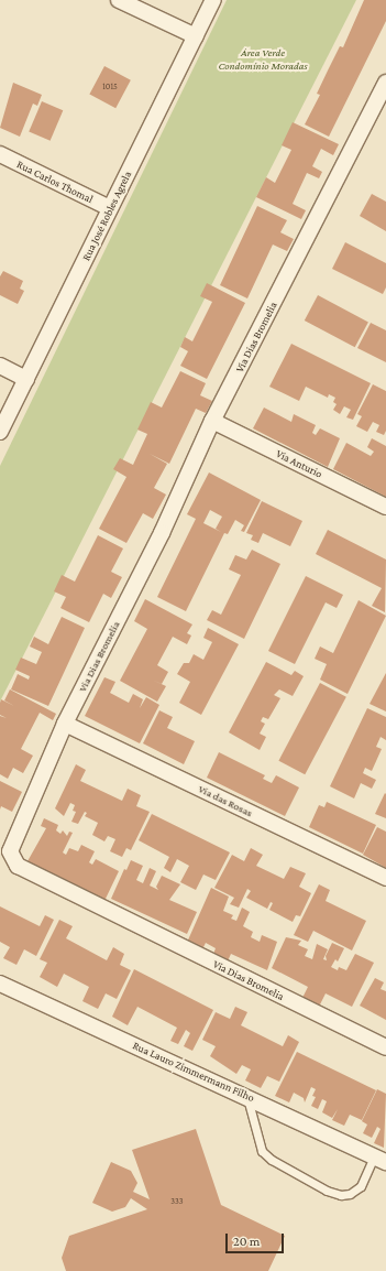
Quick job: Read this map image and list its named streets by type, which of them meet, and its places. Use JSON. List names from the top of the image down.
{
  "streets": {
    "street": [
      "Rua Carlos Thomal",
      "Rua José Robles Agrela",
      "Via Dias Bromelia",
      "Via Anturio",
      "Via das Rosas",
      "Rua Lauro Zimmermann Filho"
    ]
  },
  "crossings": [
    ["Rua Carlos Thomal", "Rua José Robles Agrela"],
    ["Via Dias Bromelia", "Via Anturio"],
    ["Via Dias Bromelia", "Via das Rosas"]
  ],
  "parks": ["Área Verde Condomínio Moradas"],
  "house_numbers": ["1015", "333"],
  "scale_bar": "20 m"
}
